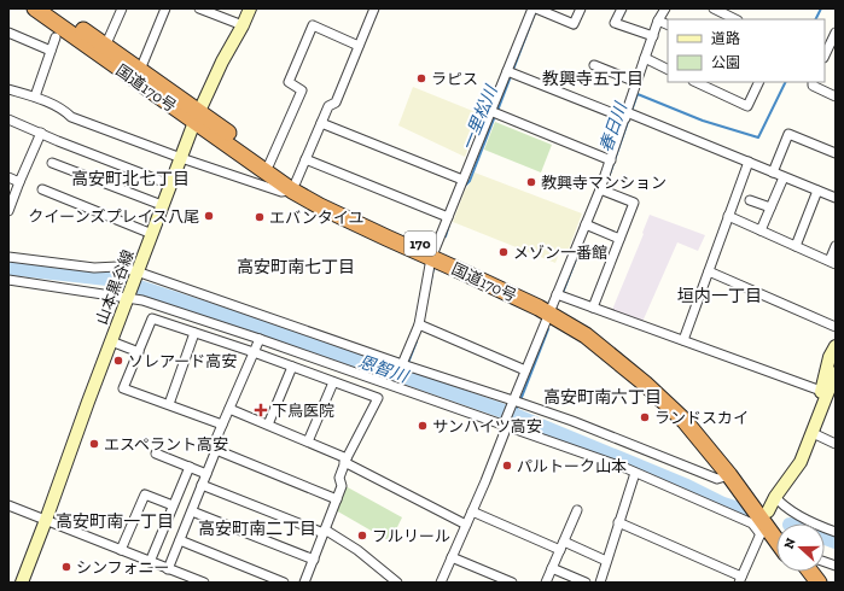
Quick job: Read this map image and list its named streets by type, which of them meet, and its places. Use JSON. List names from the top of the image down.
{
  "streets": {
    "highway": ["国道170号", "170"],
    "main road": ["山本黒谷線"]
  },
  "crossings": [
    ["国道170号", "山本黒谷線"]
  ],
  "districts": [
    "教興寺五丁目",
    "高安町北七丁目",
    "高安町南七丁目",
    "垣内一丁目",
    "高安町南六丁目",
    "高安町南一丁目",
    "高安町南二丁目"
  ],
  "water": ["一里松川", "春日川", "恩智川"],
  "places": {
    "other": [
      "ラピス",
      "教興寺マンション",
      "クイーンズプレイス八尾",
      "エバンタイユ",
      "メゾン一番館",
      "ソレアード高安",
      "ランドスカイ",
      "サンハイツ高安",
      "エスペラント高安",
      "パルトーク山本",
      "フルリール",
      "シンフォニー"
    ],
    "health": ["下鳥医院"]
  },
  "legend": ["道路", "公園"],
  "north": "left"
}
